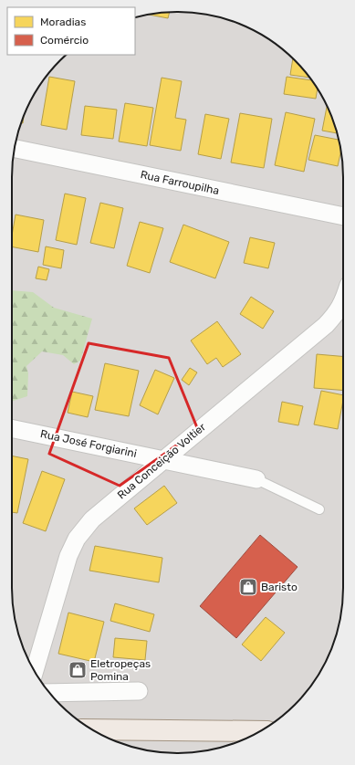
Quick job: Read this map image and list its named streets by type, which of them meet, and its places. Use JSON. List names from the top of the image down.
{
  "streets": {
    "street": ["Rua Farroupilha", "Rua José Forgiarini", "Rua Conceição Voltier"]
  },
  "crossings": [
    ["Rua José Forgiarini", "Rua Conceição Voltier"]
  ],
  "places": {
    "shop": ["Baristo", "Eletropeças Pomina"]
  },
  "legend": ["Moradias", "Comércio"]
}
